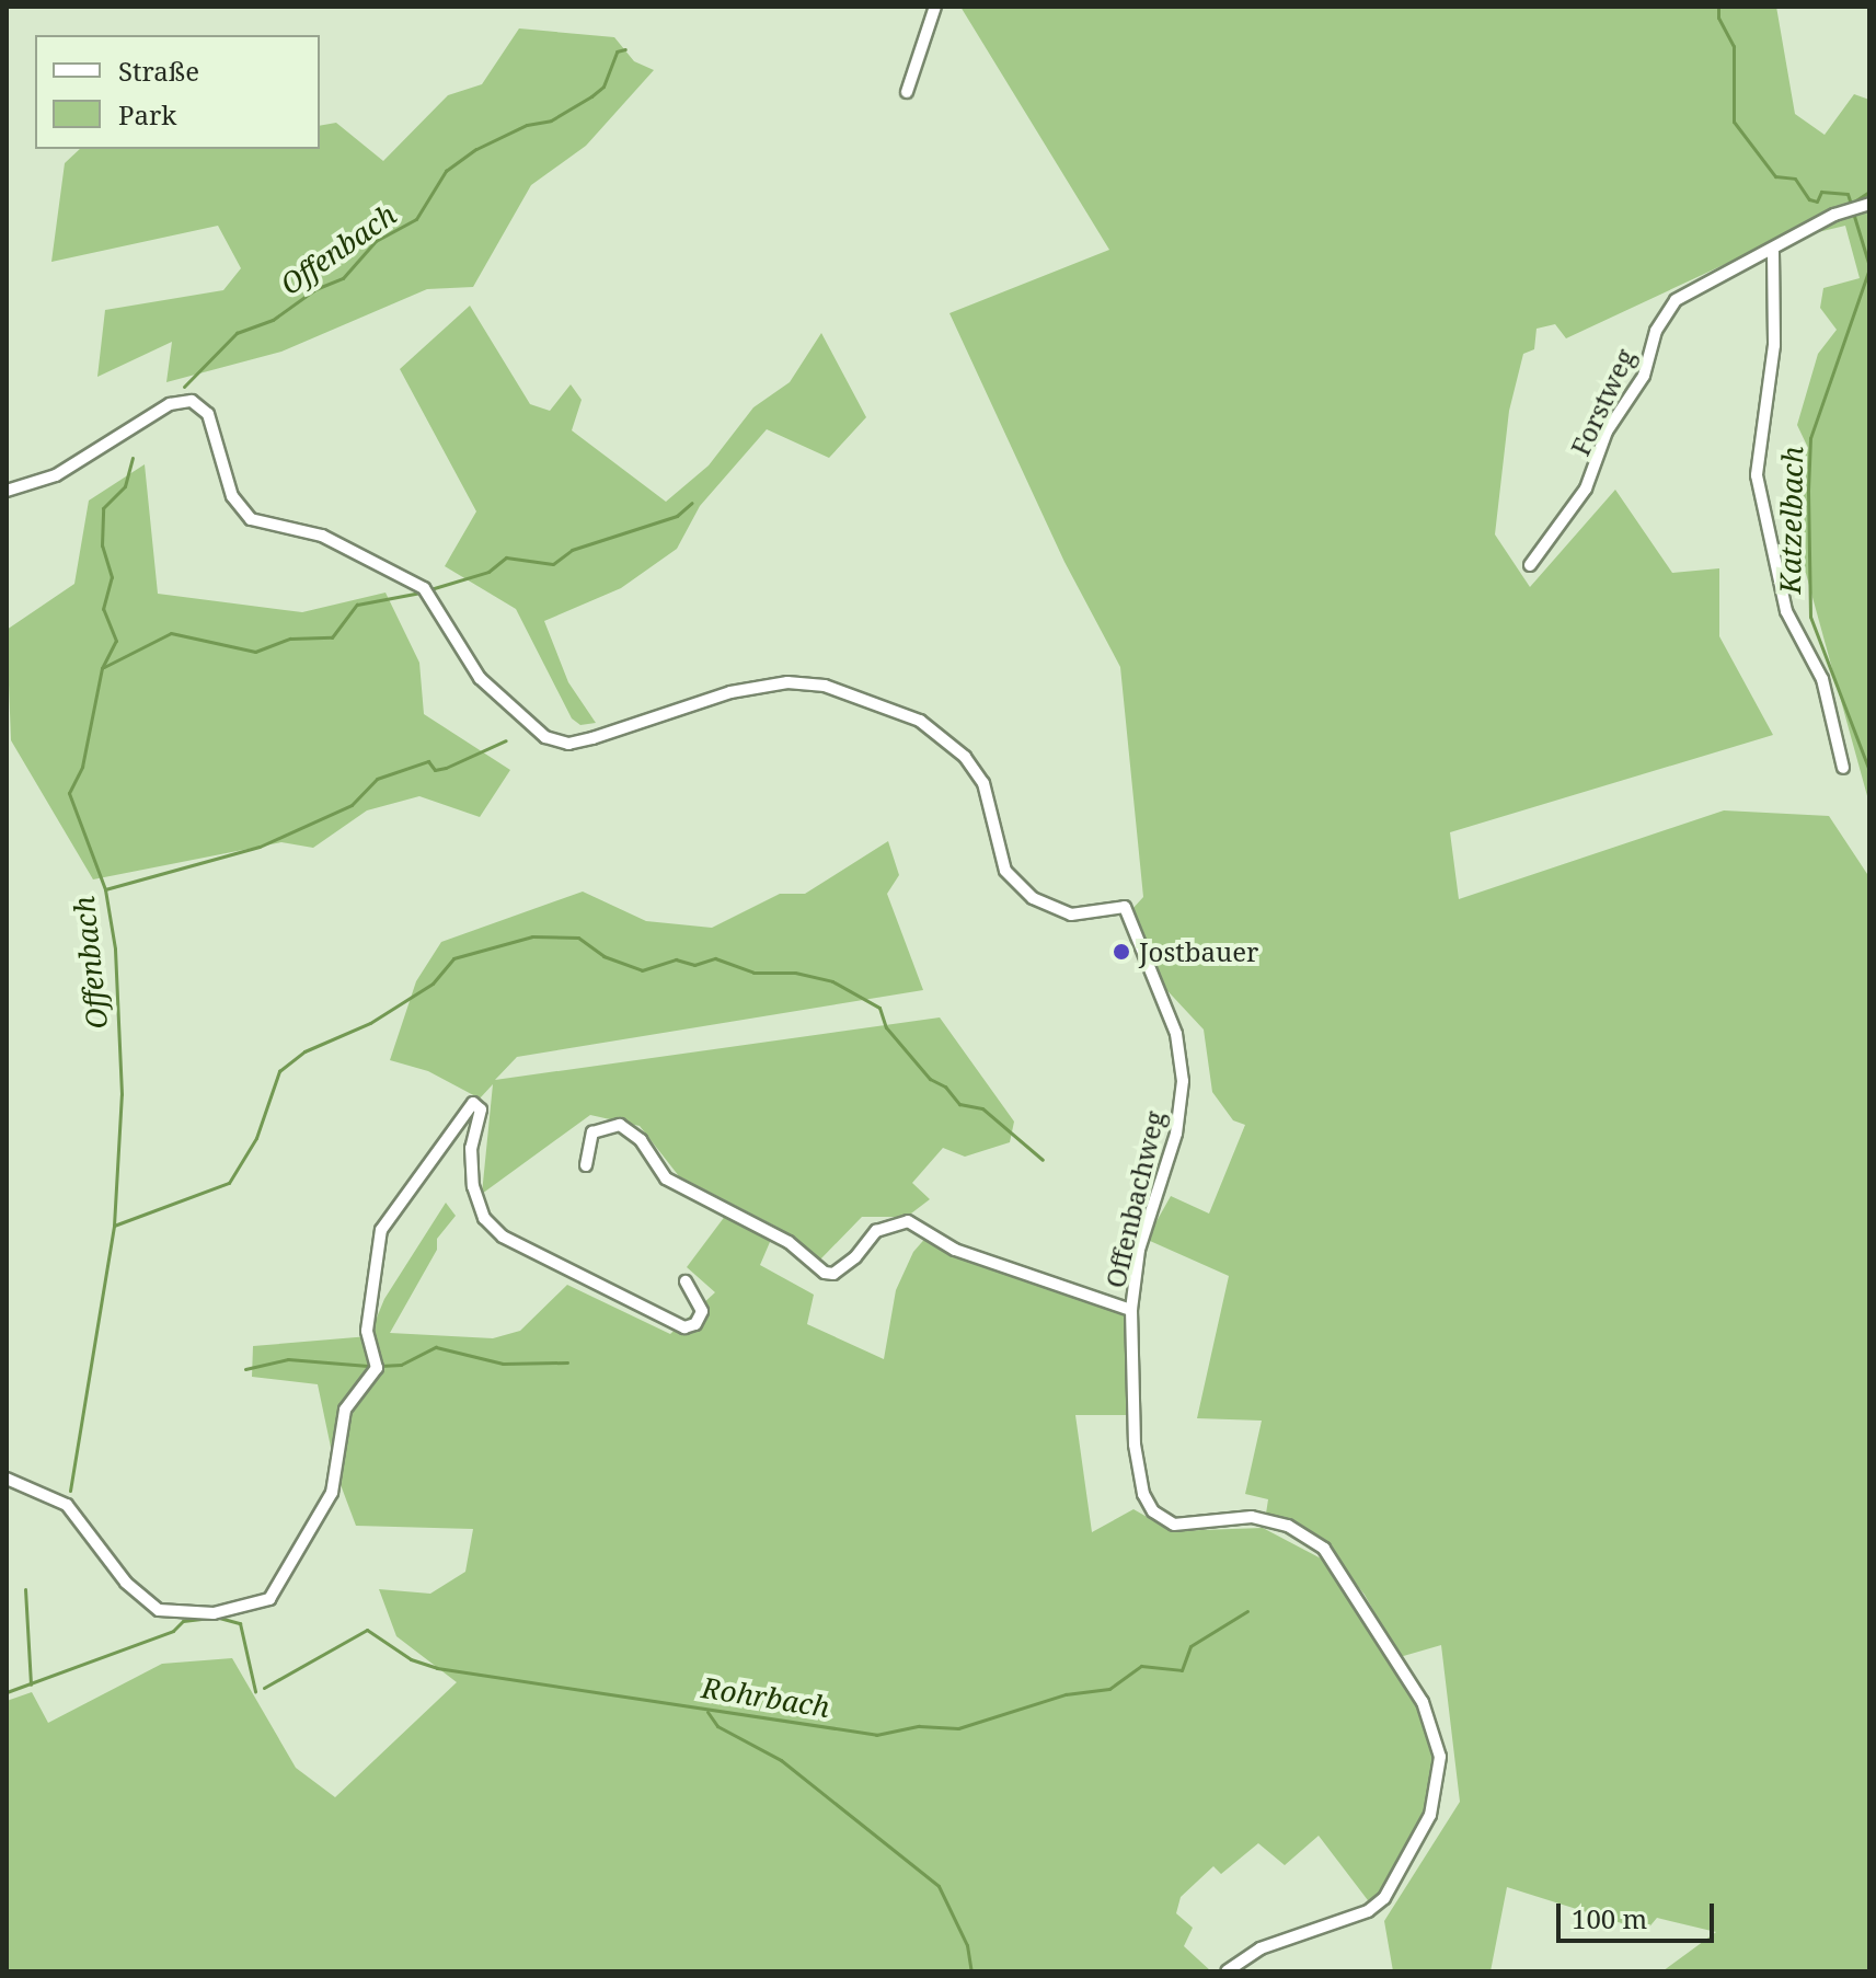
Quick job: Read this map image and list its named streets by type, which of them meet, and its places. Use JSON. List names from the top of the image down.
{
  "streets": {
    "street": ["Forstweg", "Offenbachweg"]
  },
  "water": ["Offenbach", "Katzelbach", "Rohrbach"],
  "places": ["Jostbauer"],
  "legend": ["Straße", "Park"],
  "scale_bar": "100 m"
}
